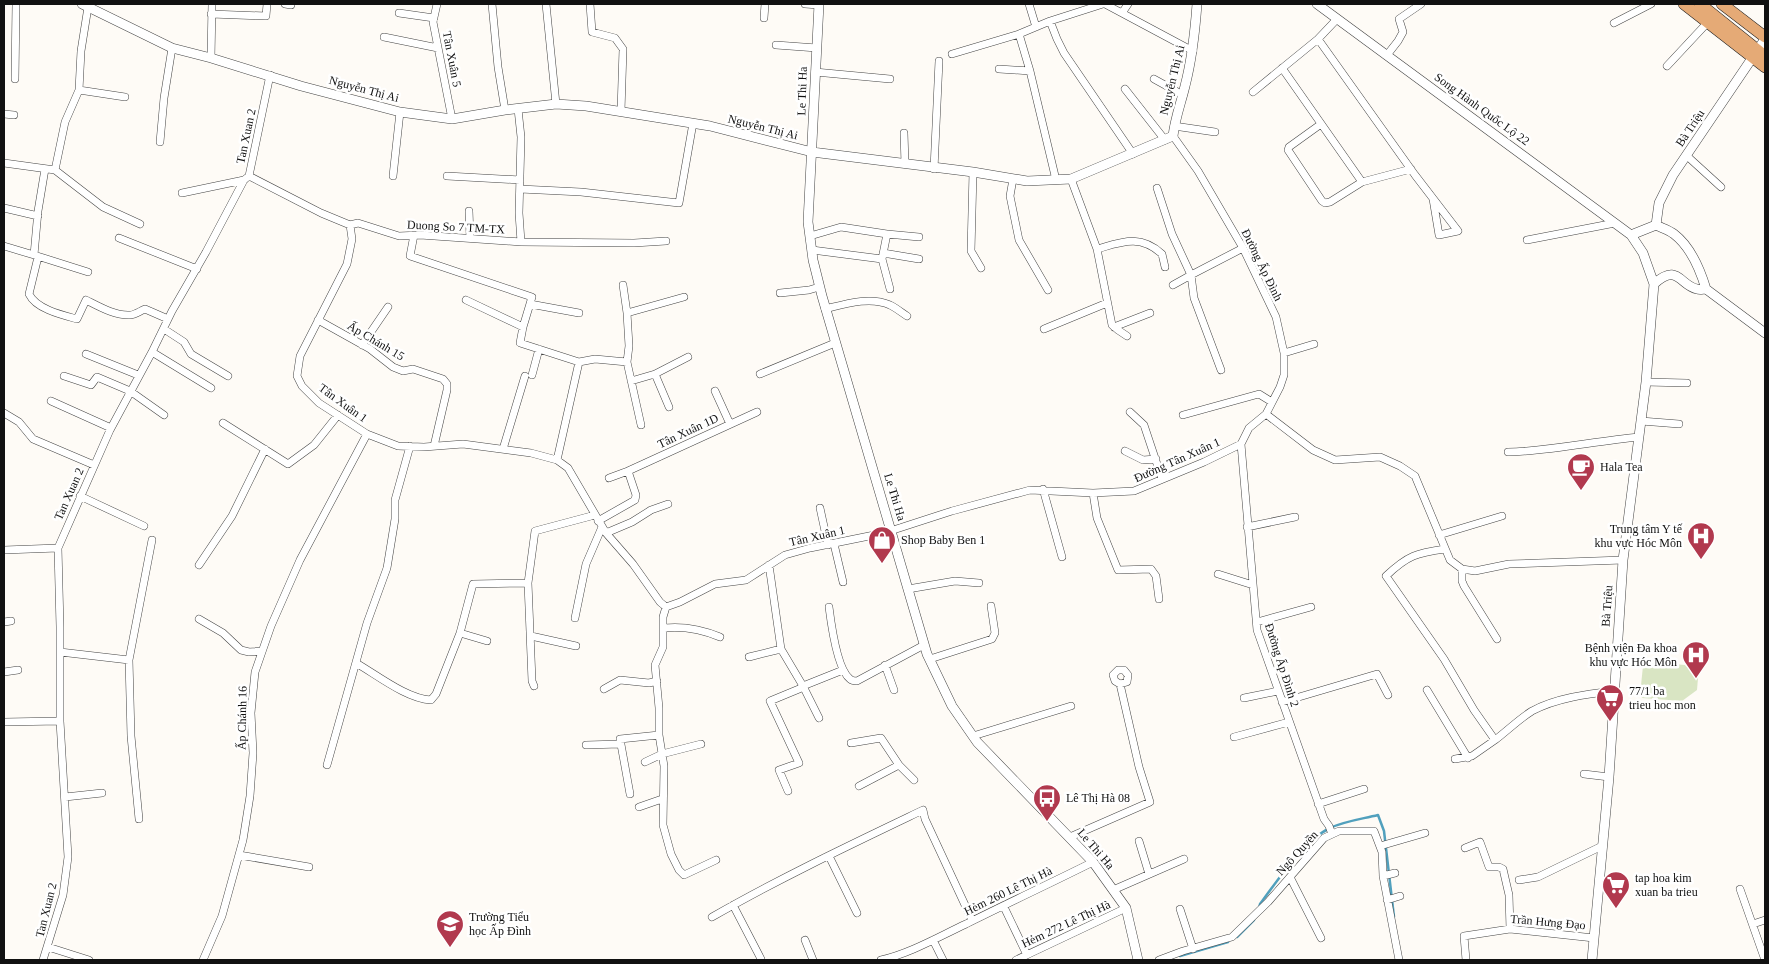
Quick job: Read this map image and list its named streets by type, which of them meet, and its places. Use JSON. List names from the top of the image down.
{
  "streets": {
    "street": [
      "Tân Xuân 5",
      "Nguyễn Thị Ai",
      "Le Thi Ha",
      "Song Hành Quốc Lộ 22",
      "Bà Triệu",
      "Tan Xuan 2",
      "Duong So 7 TM-TX",
      "Đường Ấp Đình",
      "Ấp Chánh 15",
      "Tân Xuân 1",
      "Tân Xuân 1D",
      "Đường Tân Xuân 1",
      "Đường Ấp Đình 2",
      "Ấp Chánh 16",
      "Ngô Quyền",
      "Hẻm 260 Lê Thị Hà",
      "Trần Hưng Đạo",
      "Hẻm 272 Lê Thị Hà"
    ]
  },
  "crossings": [
    ["Tân Xuân 5", "Nguyễn Thị Ai"],
    ["Nguyễn Thị Ai", "Le Thi Ha"],
    ["Nguyễn Thị Ai", "Tan Xuan 2"],
    ["Nguyễn Thị Ai", "Duong So 7 TM-TX"],
    ["Nguyễn Thị Ai", "Đường Ấp Đình"],
    ["Le Thi Ha", "Tân Xuân 1"],
    ["Le Thi Ha", "Đường Tân Xuân 1"],
    ["Le Thi Ha", "Hẻm 260 Lê Thị Hà"],
    ["Le Thi Ha", "Hẻm 272 Lê Thị Hà"],
    ["Bà Triệu", "Trần Hưng Đạo"],
    ["Duong So 7 TM-TX", "Tân Xuân 1"],
    ["Đường Ấp Đình", "Đường Tân Xuân 1"],
    ["Ấp Chánh 15", "Tân Xuân 1"],
    ["Tân Xuân 1", "Đường Tân Xuân 1"],
    ["Tân Xuân 1", "Ấp Chánh 16"],
    ["Đường Tân Xuân 1", "Đường Ấp Đình 2"],
    ["Đường Ấp Đình 2", "Ngô Quyền"]
  ],
  "places": {
    "cafe": ["Hala Tea"],
    "hospital": ["Trung tâm Y tế khu vực Hóc Môn", "Bệnh viện Đa khoa khu vực Hóc Môn"],
    "shop": ["Shop Baby Ben 1"],
    "supermarket": ["77/1 ba trieu hoc mon", "tap hoa kim xuan ba trieu"],
    "bus stop": ["Lê Thị Hà 08"],
    "school or university": ["Trường Tiểu học Ấp Đình"]
  }
}
